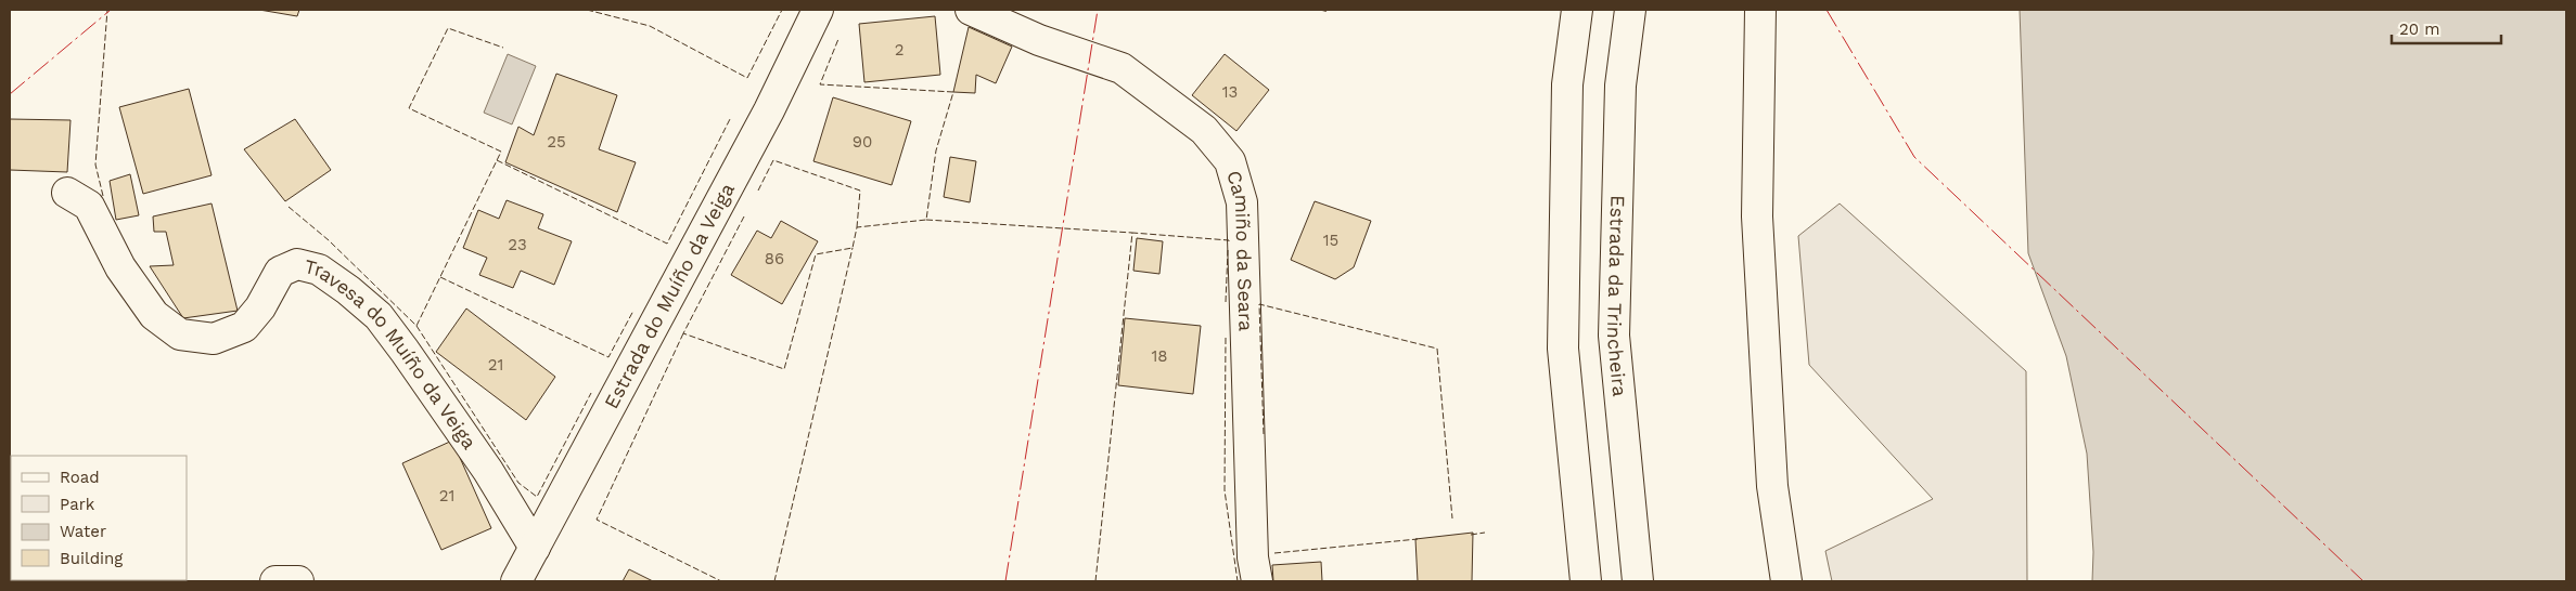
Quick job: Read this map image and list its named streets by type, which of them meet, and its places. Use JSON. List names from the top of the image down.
{
  "streets": {
    "main road": [
      "Camiño da Seara",
      "Estrada da Trincheira",
      "Estrada do Muíño da Veiga",
      "Travesa do Muíño da Veiga"
    ]
  },
  "crossings": [
    ["Estrada do Muíño da Veiga", "Travesa do Muíño da Veiga"]
  ],
  "house_numbers": [
    "2",
    "13",
    "25",
    "90",
    "15",
    "23",
    "86",
    "18",
    "21",
    "21"
  ],
  "legend": [
    "Road",
    "Park",
    "Water",
    "Building"
  ],
  "scale_bar": "20 m"
}
